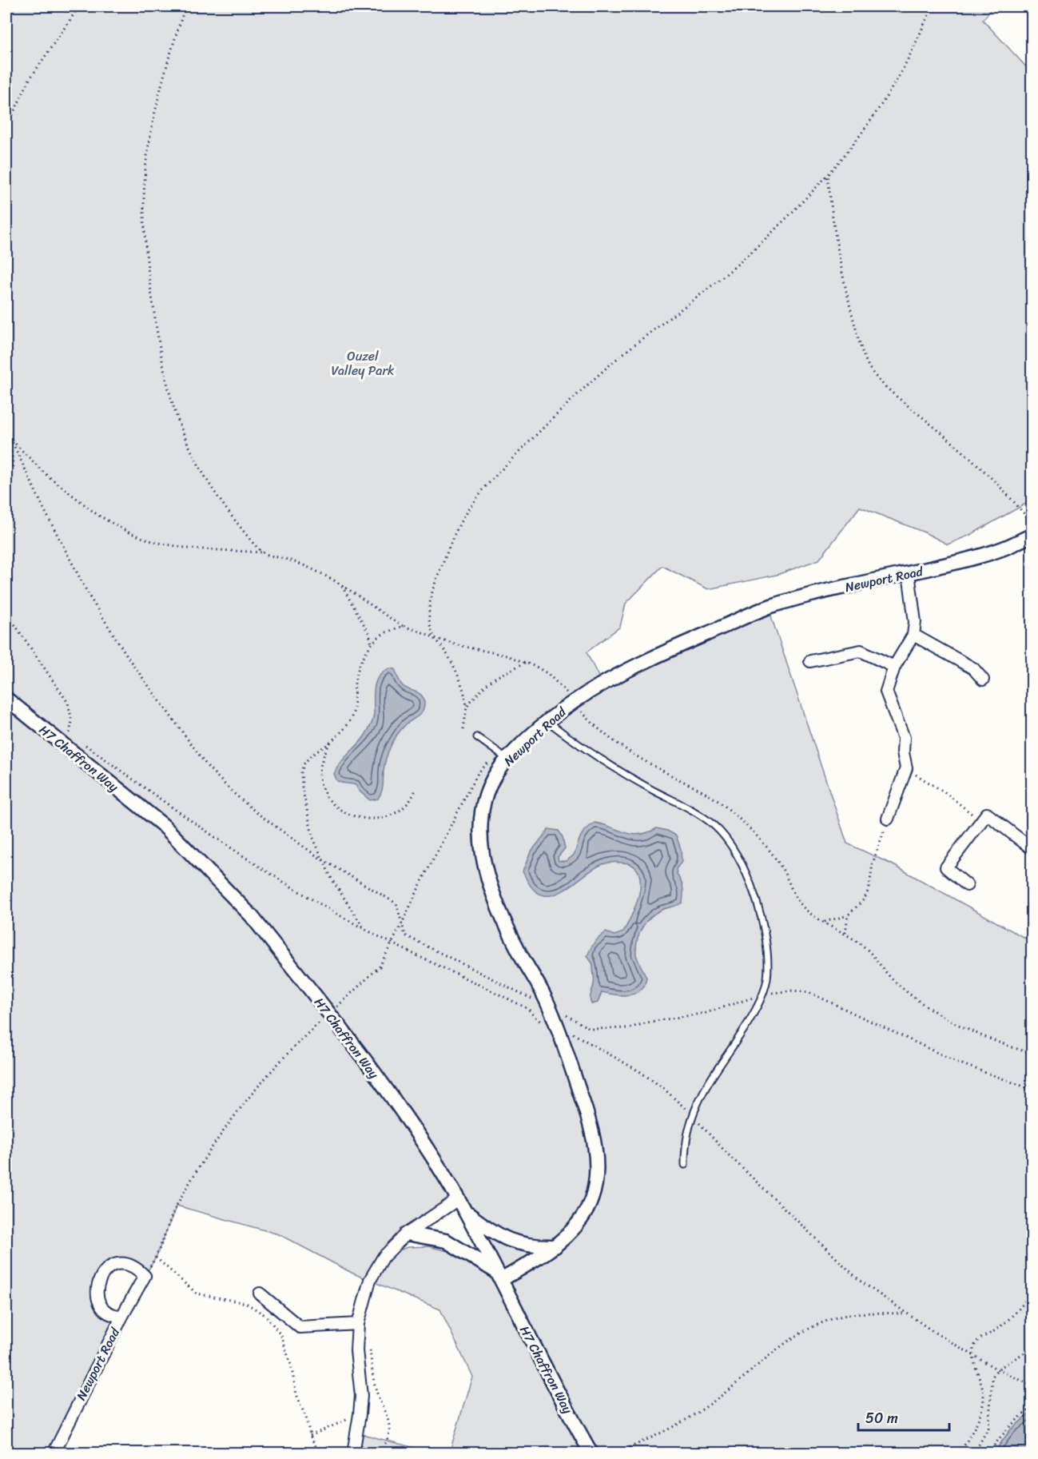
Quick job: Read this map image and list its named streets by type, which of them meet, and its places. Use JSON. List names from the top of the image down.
{
  "streets": {
    "street": ["Newport Road", "H7 Chaffron Way"]
  },
  "crossings": [
    ["Newport Road", "H7 Chaffron Way"]
  ],
  "parks": ["Ouzel Valley Park"],
  "scale_bar": "50 m"
}
